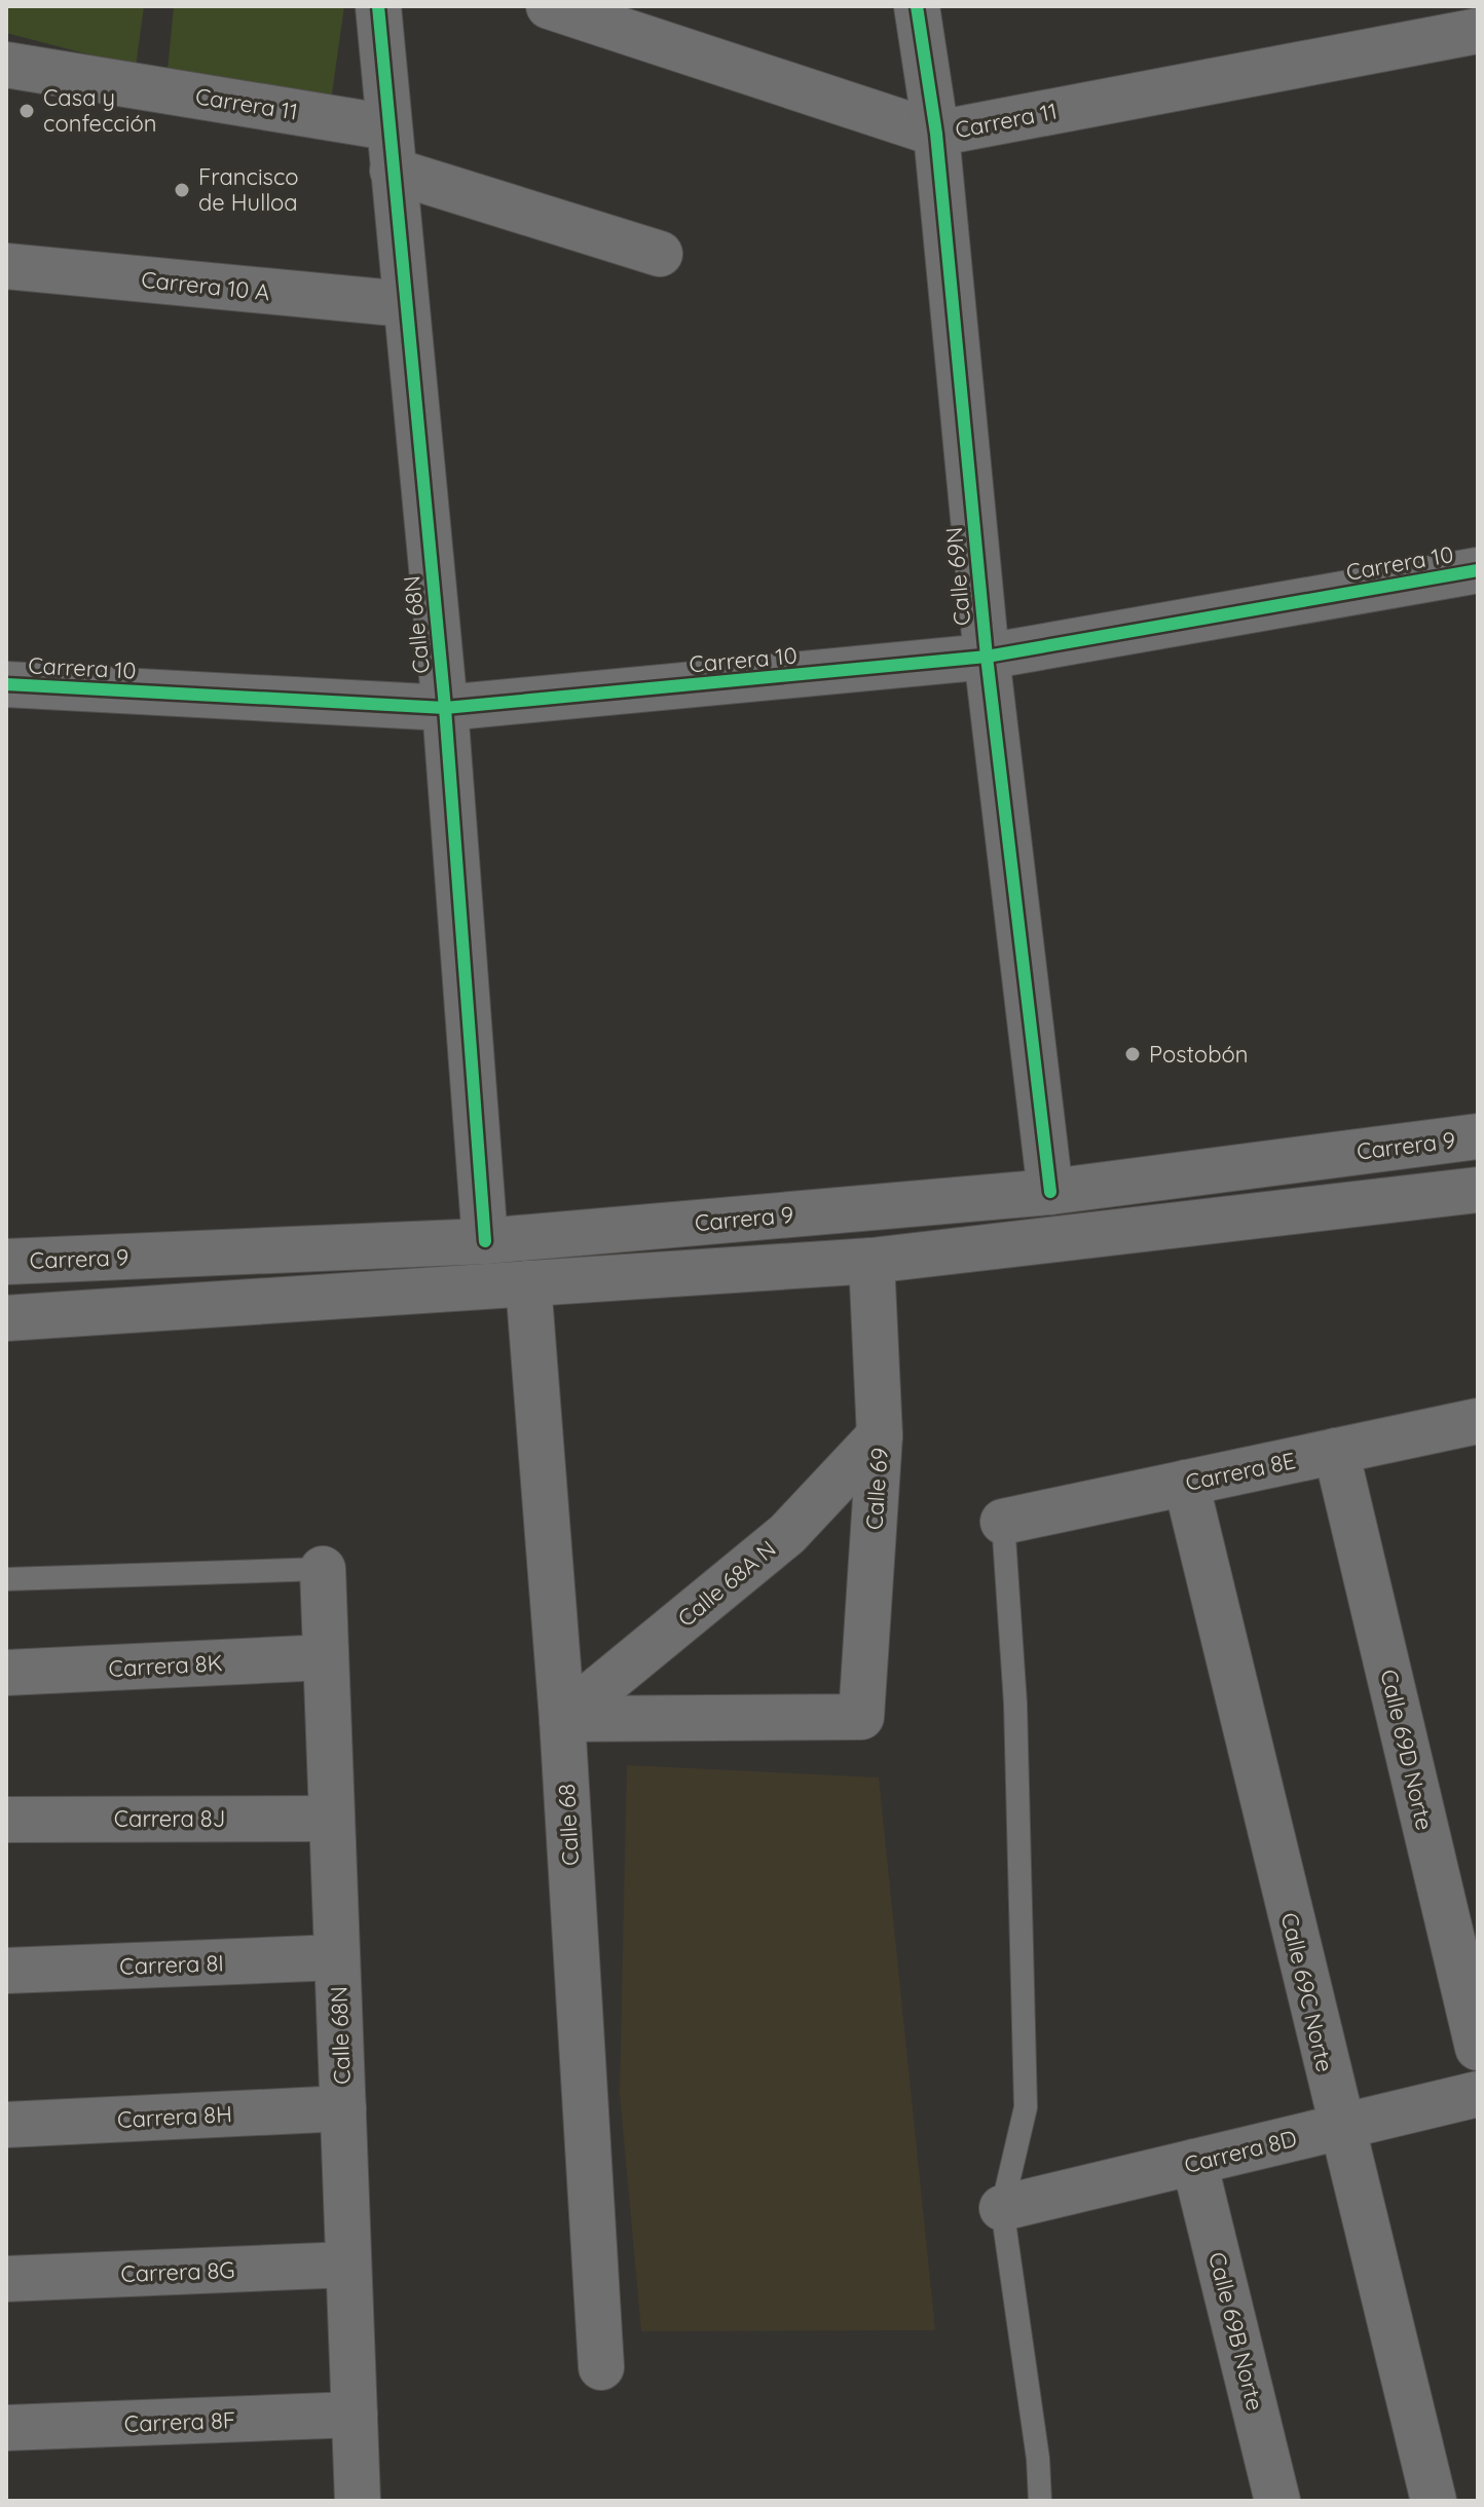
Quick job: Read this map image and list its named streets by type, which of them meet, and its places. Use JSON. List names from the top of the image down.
{
  "streets": {
    "street": [
      "Carrera 11",
      "Carrera 10 A",
      "Carrera 10",
      "Calle 69N",
      "Calle 68N",
      "Carrera 9",
      "Carrera 8E",
      "Calle 69",
      "Calle 68A N",
      "Carrera 8K",
      "Calle 69D Norte",
      "Carrera 8J",
      "Calle 68",
      "Carrera 8I",
      "Calle 69C Norte",
      "Carrera 8H",
      "Carrera 8D",
      "Carrera 8G",
      "Calle 69B Norte",
      "Carrera 8F"
    ]
  },
  "crossings": [
    ["Carrera 11", "Calle 69N"],
    ["Carrera 11", "Calle 68N"],
    ["Carrera 10 A", "Calle 68N"],
    ["Carrera 10", "Calle 69N"],
    ["Carrera 10", "Calle 68N"],
    ["Calle 69N", "Carrera 9"],
    ["Calle 68N", "Carrera 9"],
    ["Calle 68N", "Carrera 8K"],
    ["Calle 68N", "Carrera 8J"],
    ["Calle 68N", "Carrera 8I"],
    ["Calle 68N", "Carrera 8H"],
    ["Calle 68N", "Carrera 8G"],
    ["Calle 68N", "Carrera 8F"],
    ["Carrera 8E", "Calle 69D Norte"],
    ["Carrera 8E", "Calle 69C Norte"],
    ["Calle 69", "Calle 68A N"],
    ["Calle 69", "Calle 68"],
    ["Calle 68A N", "Calle 68"],
    ["Calle 69C Norte", "Carrera 8D"],
    ["Carrera 8D", "Calle 69B Norte"]
  ],
  "places": ["Casa y confección", "Francisco de Hulloa", "Postobón"]
}
